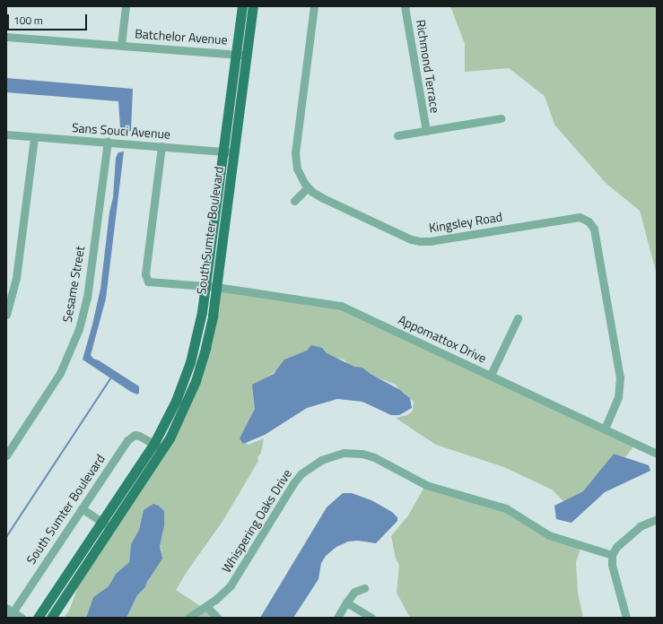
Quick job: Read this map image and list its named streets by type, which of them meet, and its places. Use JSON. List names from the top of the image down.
{
  "streets": {
    "main road": ["South Sumter Boulevard"],
    "street": [
      "Batchelor Avenue",
      "Richmond Terrace",
      "Sans Souci Avenue",
      "Kingsley Road",
      "Sesame Street",
      "Appomattox Drive",
      "Whispering Oaks Drive"
    ]
  },
  "crossings": [
    ["Batchelor Avenue", "South Sumter Boulevard"],
    ["Sans Souci Avenue", "South Sumter Boulevard"],
    ["Sans Souci Avenue", "Sesame Street"],
    ["Sans Souci Avenue", "Appomattox Drive"],
    ["Kingsley Road", "Appomattox Drive"],
    ["South Sumter Boulevard", "Appomattox Drive"]
  ],
  "scale_bar": "100 m"
}
